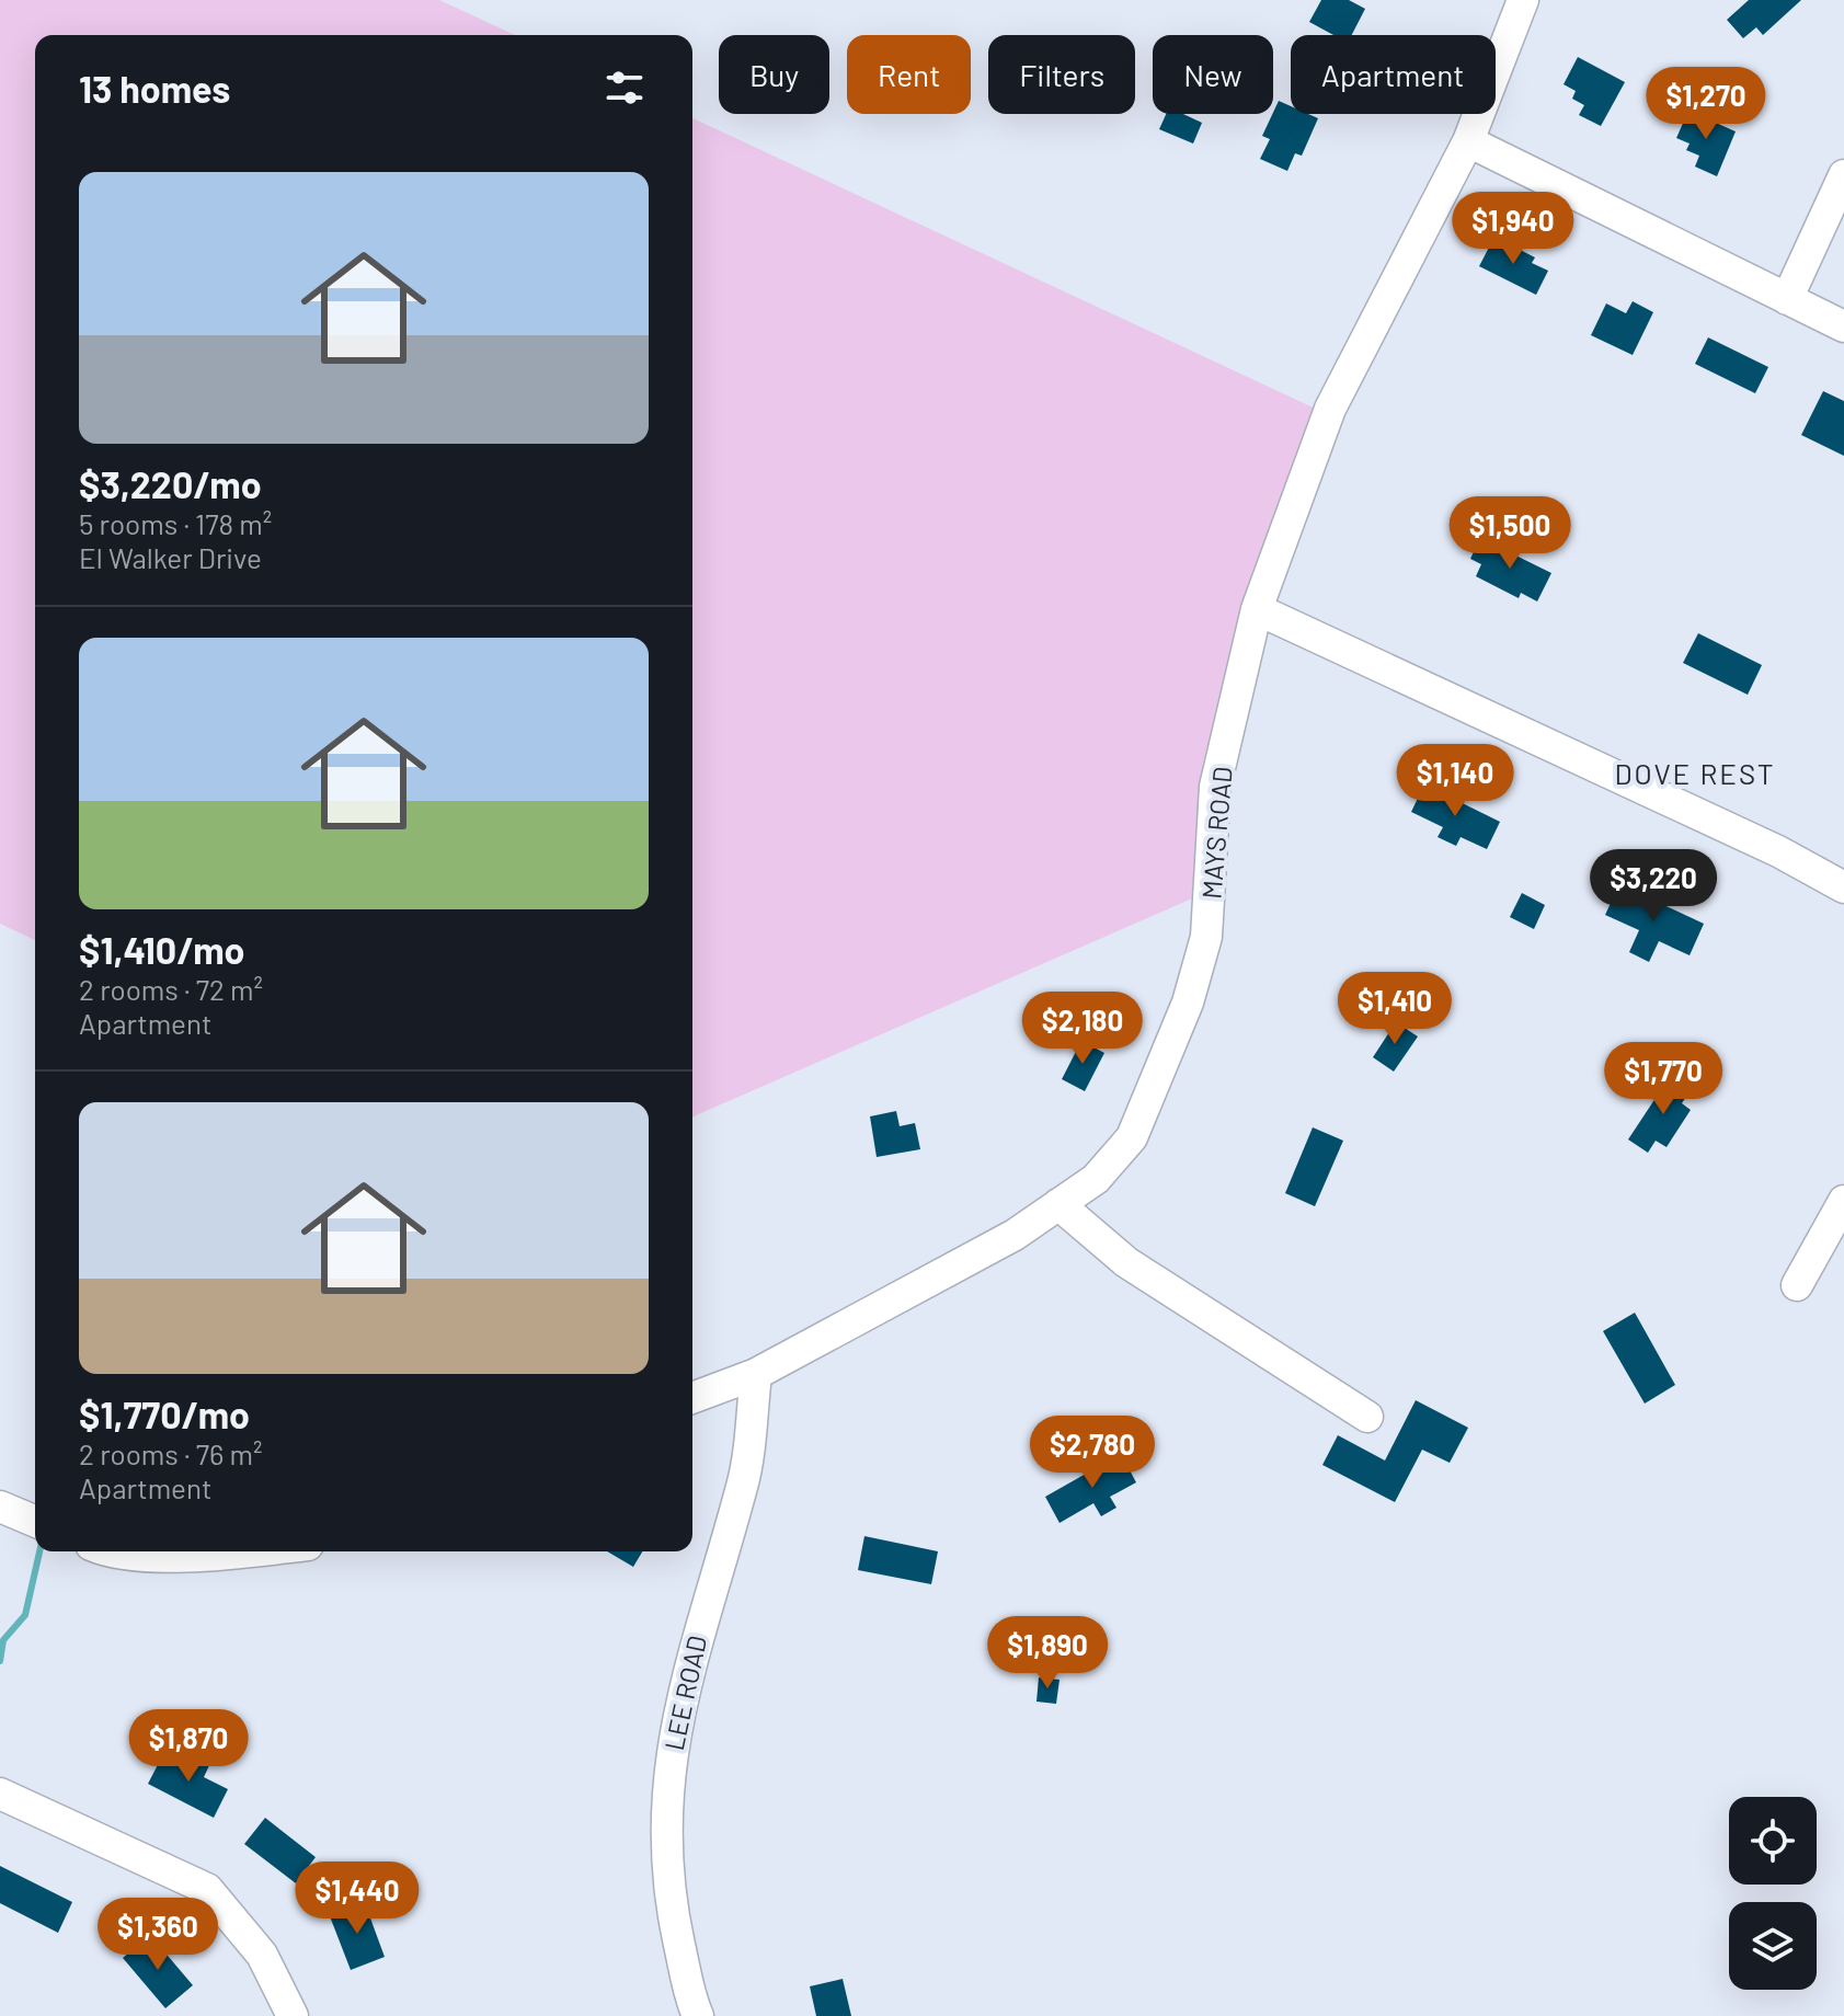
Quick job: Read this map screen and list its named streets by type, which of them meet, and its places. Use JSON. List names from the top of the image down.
{
  "streets": {
    "street": ["MAYS ROAD", "LEE ROAD"]
  },
  "crossings": [
    ["MAYS ROAD", "LEE ROAD"]
  ],
  "districts": ["DOVE REST"],
  "page": {
    "chip": [
      "Buy",
      "Rent",
      "Filters",
      "New",
      "Apartment"
    ],
    "heading": "13 homes",
    "price": [
      "$1,270",
      "$1,940",
      "$1,500",
      "$1,140",
      "$3,220",
      "$1,410",
      "$2,180",
      "$1,770",
      "$2,780",
      "$1,890",
      "$1,870",
      "$1,440",
      "$1,360"
    ],
    "list": [
      {
        "name": "$3,220/mo",
        "note": "5 rooms · 178 m² · El Walker Drive"
      },
      {
        "name": "$1,410/mo",
        "note": "2 rooms · 72 m² · Apartment"
      },
      {
        "name": "$1,770/mo",
        "note": "2 rooms · 76 m² · Apartment"
      }
    ]
  }
}
